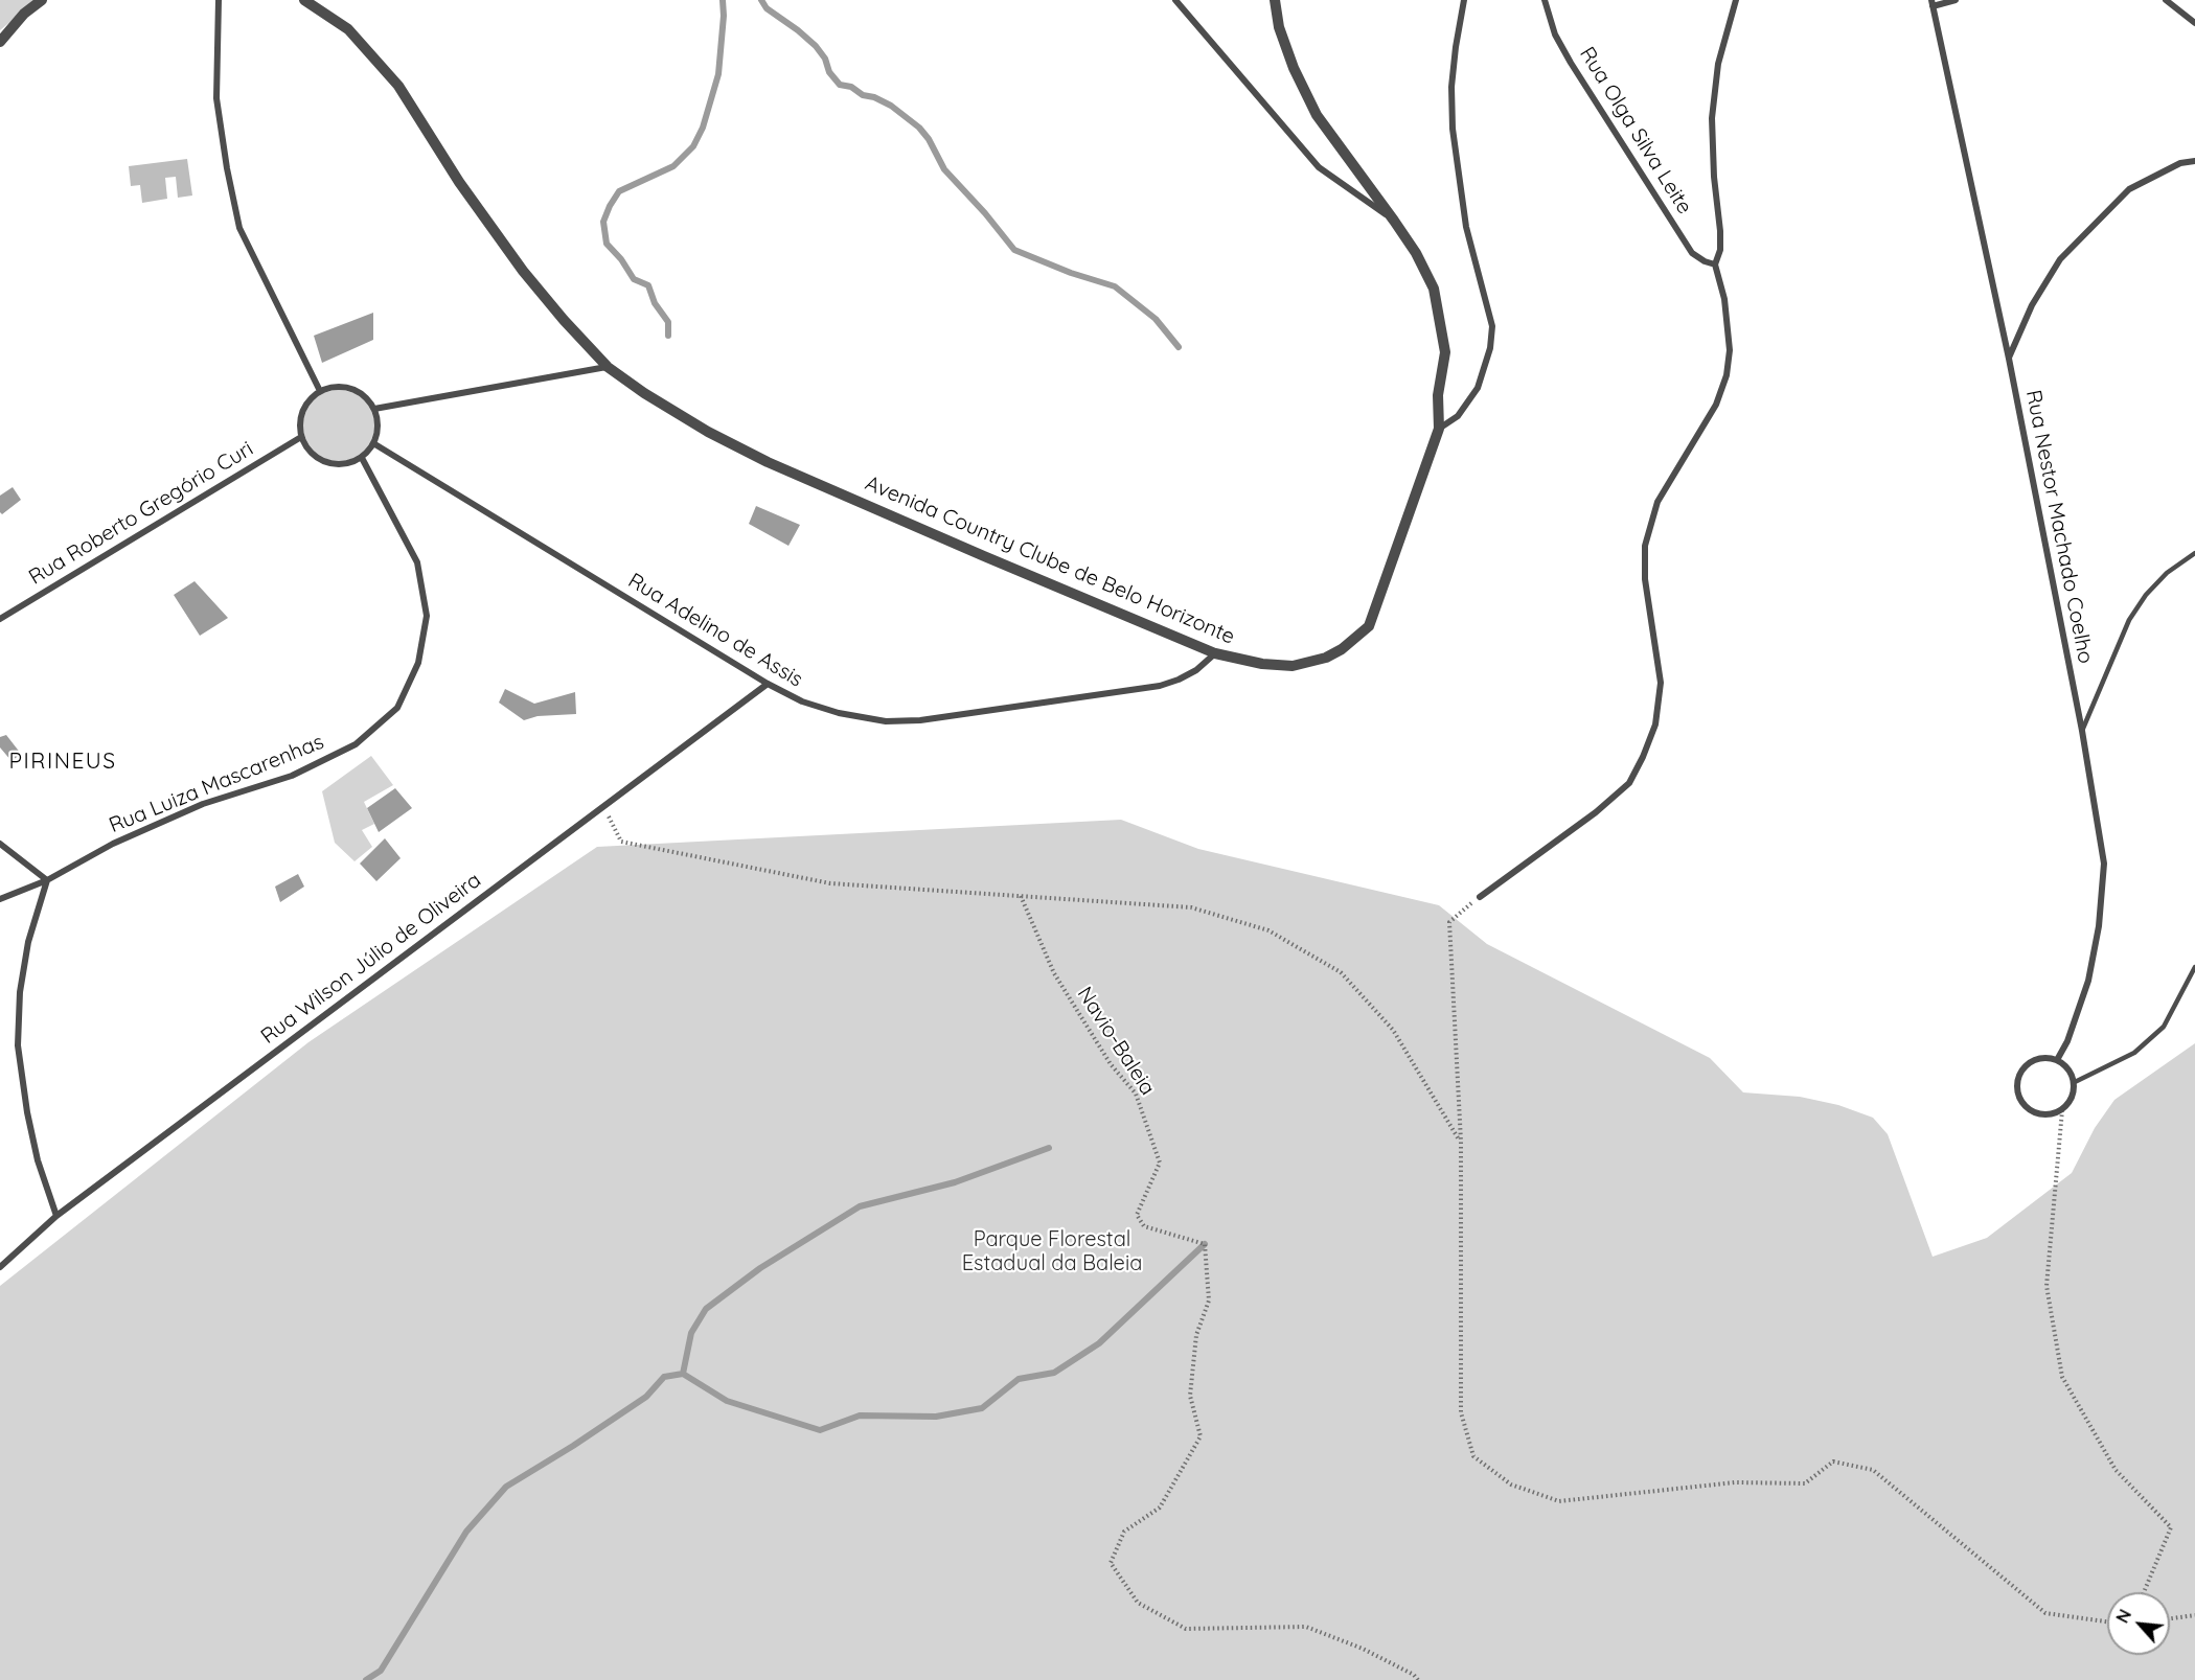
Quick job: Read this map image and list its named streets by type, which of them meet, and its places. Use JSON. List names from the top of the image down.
{
  "streets": {
    "street": [
      "Rua Olga Silva Leite",
      "Rua Roberto Gregório Curi",
      "Rua Nestor Machado Coelho",
      "Avenida Country Clube de Belo Horizonte",
      "Rua Adelino de Assis",
      "Rua Luiza Mascarenhas",
      "Rua Wilson Júlio de Oliveira"
    ],
    "path": ["Navio-Baleia"]
  },
  "crossings": [
    ["Rua Roberto Gregório Curi", "Rua Adelino de Assis"],
    ["Rua Roberto Gregório Curi", "Rua Luiza Mascarenhas"],
    ["Avenida Country Clube de Belo Horizonte", "Rua Adelino de Assis"],
    ["Rua Adelino de Assis", "Rua Luiza Mascarenhas"],
    ["Rua Adelino de Assis", "Rua Wilson Júlio de Oliveira"]
  ],
  "districts": ["PIRINEUS"],
  "parks": ["Parque Florestal Estadual da Baleia"],
  "north": "top left"
}
